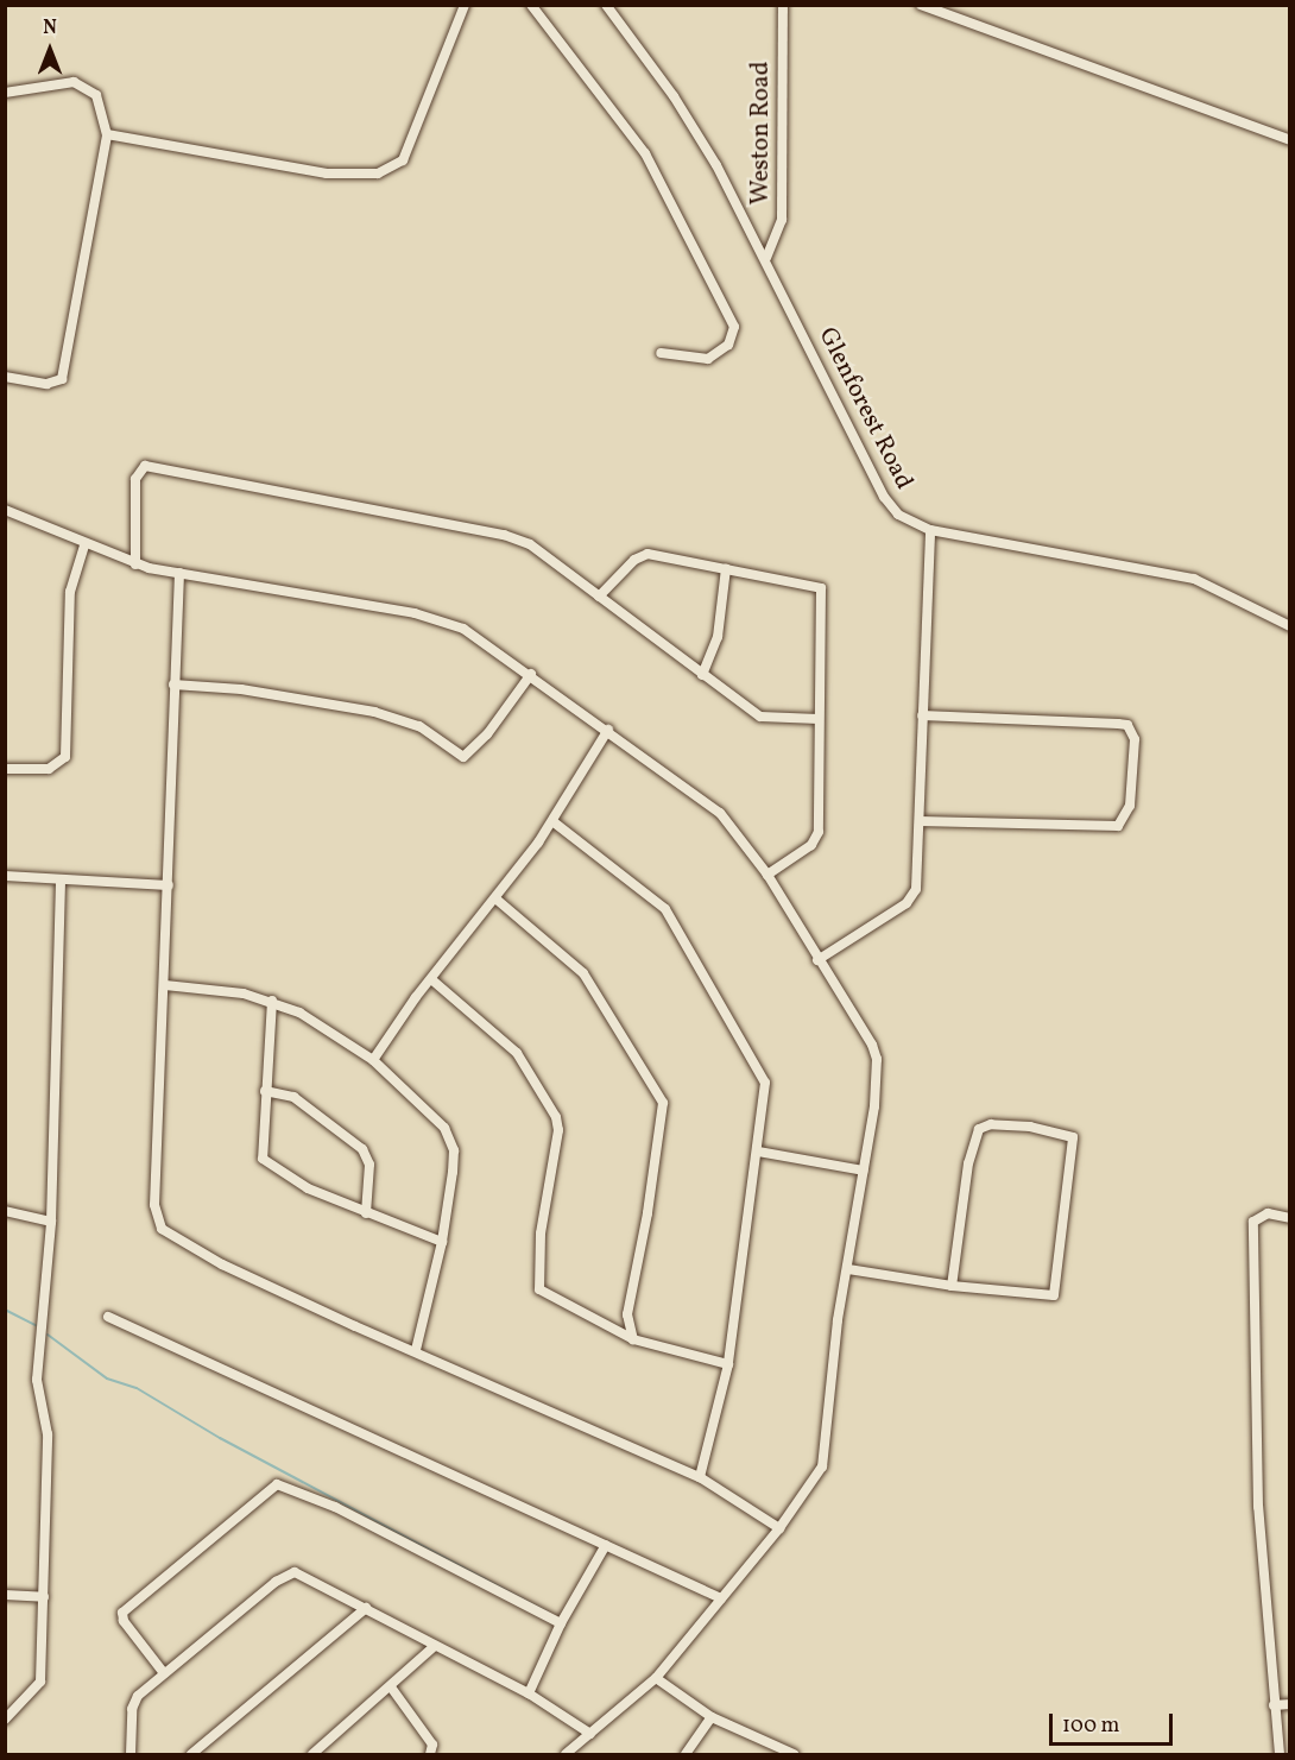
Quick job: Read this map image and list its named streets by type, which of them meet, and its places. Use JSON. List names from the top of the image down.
{
  "streets": {
    "street": ["Weston Road", "Glenforest Road"]
  },
  "crossings": [
    ["Weston Road", "Glenforest Road"]
  ],
  "scale_bar": "100 m",
  "north": "top"
}
